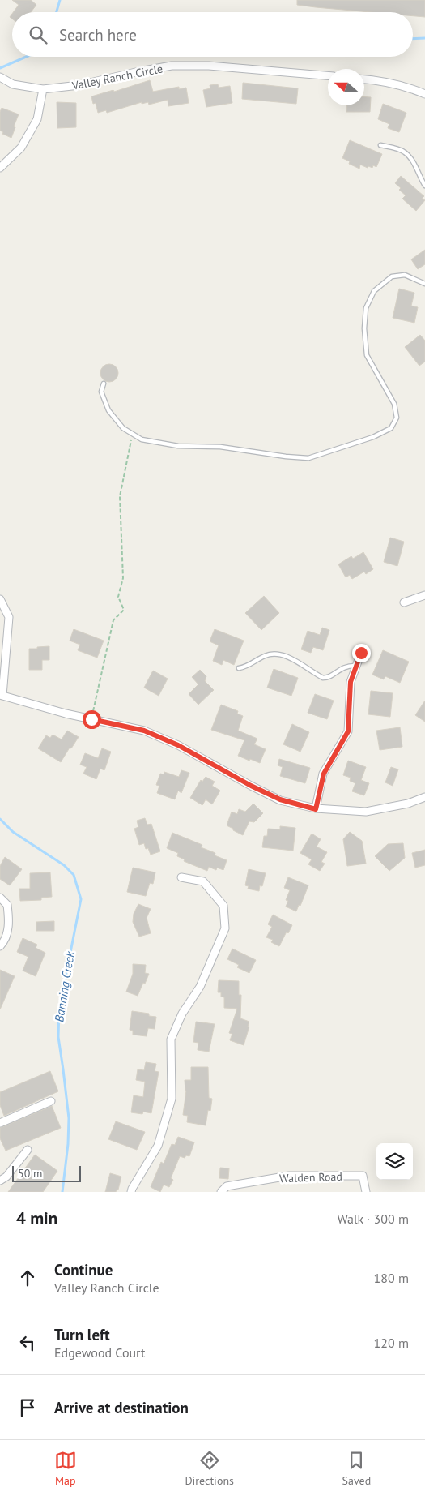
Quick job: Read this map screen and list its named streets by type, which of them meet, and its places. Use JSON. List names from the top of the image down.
{
  "streets": {
    "street": ["Valley Ranch Circle", "Walden Road"]
  },
  "water": ["Banning Creek"],
  "scale_bar": "50 m",
  "north": "left",
  "page": {
    "search": "Search here",
    "scale": "50 m",
    "heading": ["4 min", "Walk · 300 m"],
    "list": [
      ["Continue", "Valley Ranch Circle", "180 m"],
      ["Turn left", "Edgewood Court", "120 m"],
      "Arrive at destination"
    ],
    "nav": ["Map", "Directions", "Saved"]
  }
}
